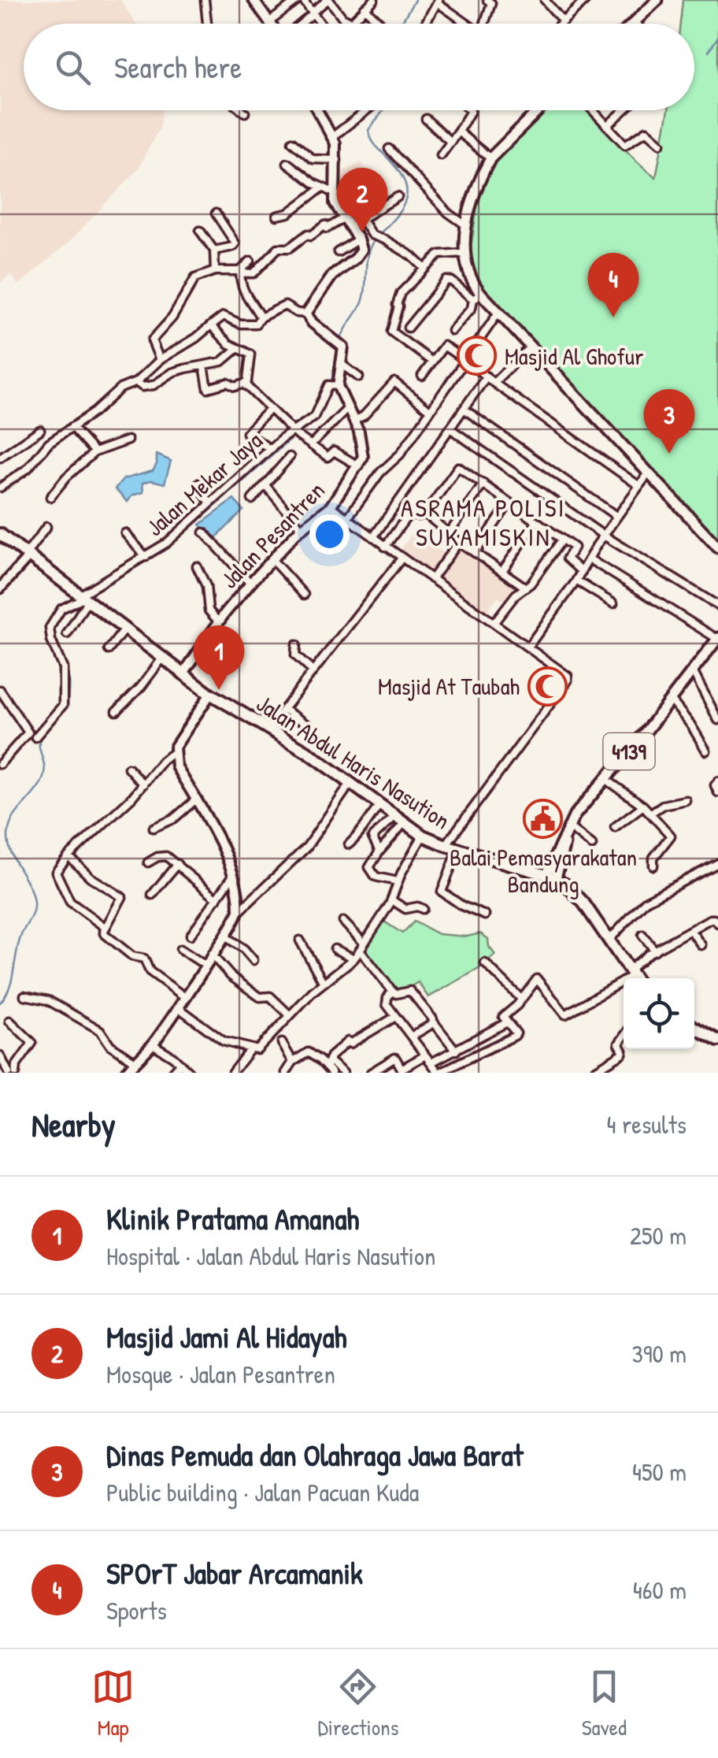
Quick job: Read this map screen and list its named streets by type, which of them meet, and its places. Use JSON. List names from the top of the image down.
{
  "streets": {
    "highway": ["Jalan Abdul Haris Nasution"],
    "main road": ["4139"],
    "street": ["Jalan Mekar Jaya", "Jalan Pesantren"]
  },
  "crossings": [
    ["Jalan Mekar Jaya", "Jalan Abdul Haris Nasution"],
    ["Jalan Pesantren", "Jalan Abdul Haris Nasution"],
    ["4139", "Jalan Abdul Haris Nasution"]
  ],
  "districts": ["ASRAMA POLISI SUKAMISKIN"],
  "places": {
    "mosque": ["Masjid Al Ghofur", "Masjid At Taubah"],
    "public building": ["Balai Pemasyarakatan Bandung"]
  },
  "page": {
    "search": "Search here",
    "pins": [
      "2",
      "4",
      "3",
      "1"
    ],
    "heading": ["Nearby", "4 results"],
    "list": [
      {
        "mark": "1",
        "name": "Klinik Pratama Amanah",
        "note": "Hospital · Jalan Abdul Haris Nasution",
        "value": "250 m"
      },
      {
        "mark": "2",
        "name": "Masjid Jami Al Hidayah",
        "note": "Mosque · Jalan Pesantren",
        "value": "390 m"
      },
      {
        "mark": "3",
        "name": "Dinas Pemuda dan Olahraga Jawa Barat",
        "note": "Public building · Jalan Pacuan Kuda",
        "value": "450 m"
      },
      {
        "mark": "4",
        "name": "SPOrT Jabar Arcamanik",
        "note": "Sports",
        "value": "460 m"
      }
    ],
    "nav": ["Map", "Directions", "Saved"]
  }
}
